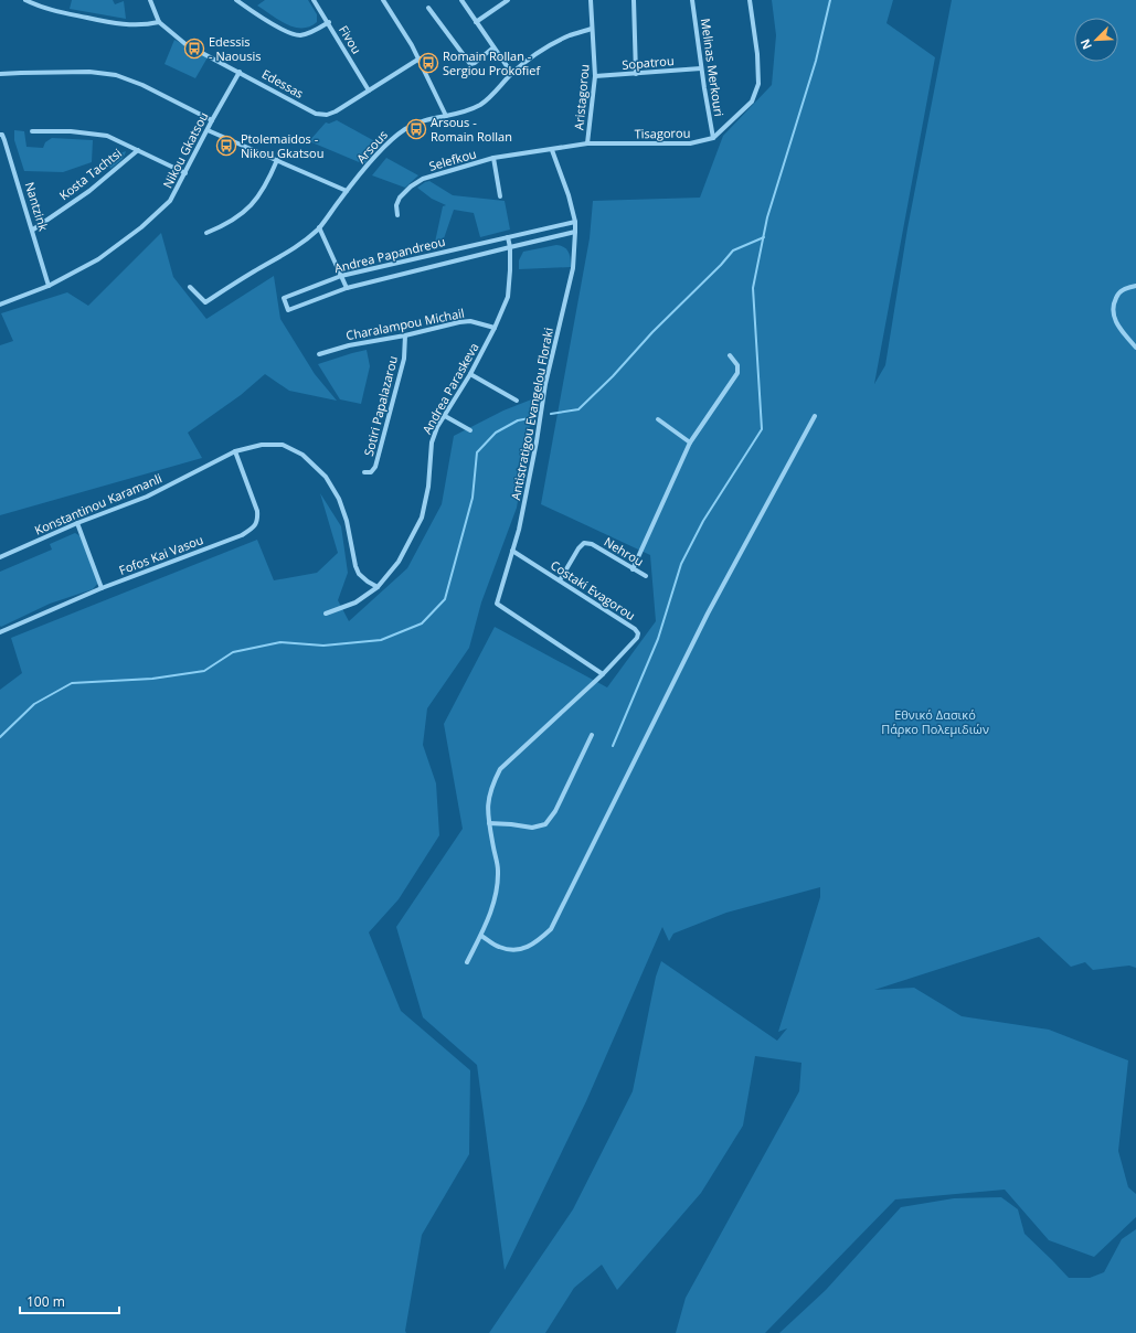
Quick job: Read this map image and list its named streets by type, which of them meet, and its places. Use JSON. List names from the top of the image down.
{
  "streets": {
    "street": [
      "Fivou",
      "Sopatrou",
      "Melinas Merkouri",
      "Edessas",
      "Aristagorou",
      "Tisagorou",
      "Arsous",
      "Nikou Gkatsou",
      "Selefkou",
      "Kosta Tachtsi",
      "Nantzink",
      "Andrea Papandreou",
      "Charalampou Michail",
      "Andrea Paraskeva",
      "Sotiri Papalazarou",
      "Antistratigou Evangelou Floraki",
      "Konstantinou Karamanli",
      "Nehrou",
      "Fofos Kai Vasou",
      "Costaki Evagorou"
    ]
  },
  "crossings": [
    ["Fivou", "Edessas"],
    ["Sopatrou", "Melinas Merkouri"],
    ["Sopatrou", "Aristagorou"],
    ["Melinas Merkouri", "Tisagorou"],
    ["Edessas", "Nikou Gkatsou"],
    ["Aristagorou", "Tisagorou"],
    ["Aristagorou", "Arsous"],
    ["Aristagorou", "Selefkou"],
    ["Tisagorou", "Selefkou"],
    ["Nikou Gkatsou", "Nantzink"],
    ["Selefkou", "Antistratigou Evangelou Floraki"],
    ["Kosta Tachtsi", "Nantzink"],
    ["Andrea Papandreou", "Andrea Paraskeva"],
    ["Andrea Papandreou", "Antistratigou Evangelou Floraki"],
    ["Charalampou Michail", "Andrea Paraskeva"],
    ["Charalampou Michail", "Sotiri Papalazarou"],
    ["Andrea Paraskeva", "Konstantinou Karamanli"],
    ["Antistratigou Evangelou Floraki", "Costaki Evagorou"],
    ["Konstantinou Karamanli", "Fofos Kai Vasou"],
    ["Nehrou", "Costaki Evagorou"]
  ],
  "parks": ["Εθνικό Δασικό Πάρκο Πολεμιδιών"],
  "places": {
    "bus stop": [
      "Edessis - Naousis",
      "Romain Rollan - Sergiou Prokofief",
      "Arsous - Romain Rollan",
      "Ptolemaidos - Nikou Gkatsou"
    ]
  },
  "scale_bar": "100 m",
  "north": "bottom left"
}
